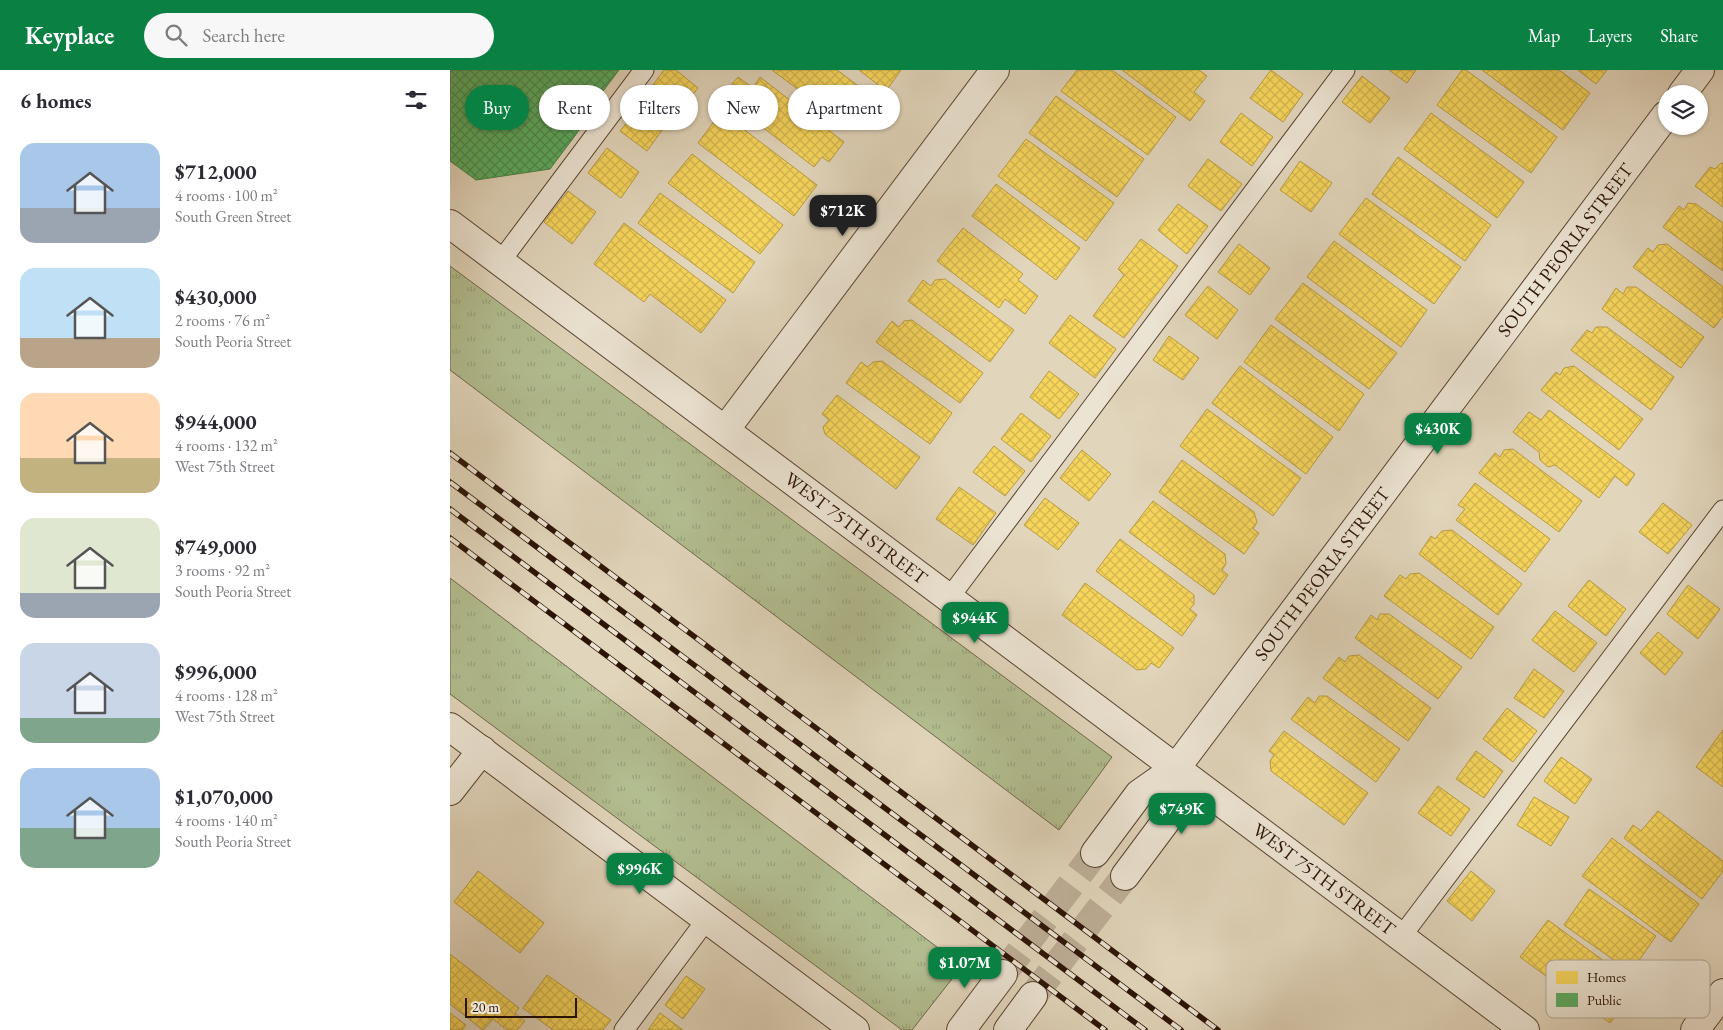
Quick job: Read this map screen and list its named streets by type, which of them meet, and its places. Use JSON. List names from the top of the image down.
{
  "streets": {
    "street": ["SOUTH PEORIA STREET", "WEST 75TH STREET"]
  },
  "crossings": [
    ["SOUTH PEORIA STREET", "WEST 75TH STREET"]
  ],
  "legend": ["Homes", "Public"],
  "scale_bar": "20 m",
  "page": {
    "header": "Keyplace",
    "search": "Search here",
    "nav": ["Map", "Layers", "Share"],
    "heading": "6 homes",
    "chip": [
      "Buy",
      "Rent",
      "Filters",
      "New",
      "Apartment"
    ],
    "list": [
      {
        "name": "$712,000",
        "note": "4 rooms · 100 m² · South Green Street"
      },
      {
        "name": "$430,000",
        "note": "2 rooms · 76 m² · South Peoria Street"
      },
      {
        "name": "$944,000",
        "note": "4 rooms · 132 m² · West 75th Street"
      },
      {
        "name": "$749,000",
        "note": "3 rooms · 92 m² · South Peoria Street"
      },
      {
        "name": "$996,000",
        "note": "4 rooms · 128 m² · West 75th Street"
      },
      {
        "name": "$1,070,000",
        "note": "4 rooms · 140 m² · South Peoria Street"
      }
    ],
    "price": [
      "$712K",
      "$430K",
      "$944K",
      "$749K",
      "$996K",
      "$1.07M"
    ],
    "scale": "20 m"
  }
}
